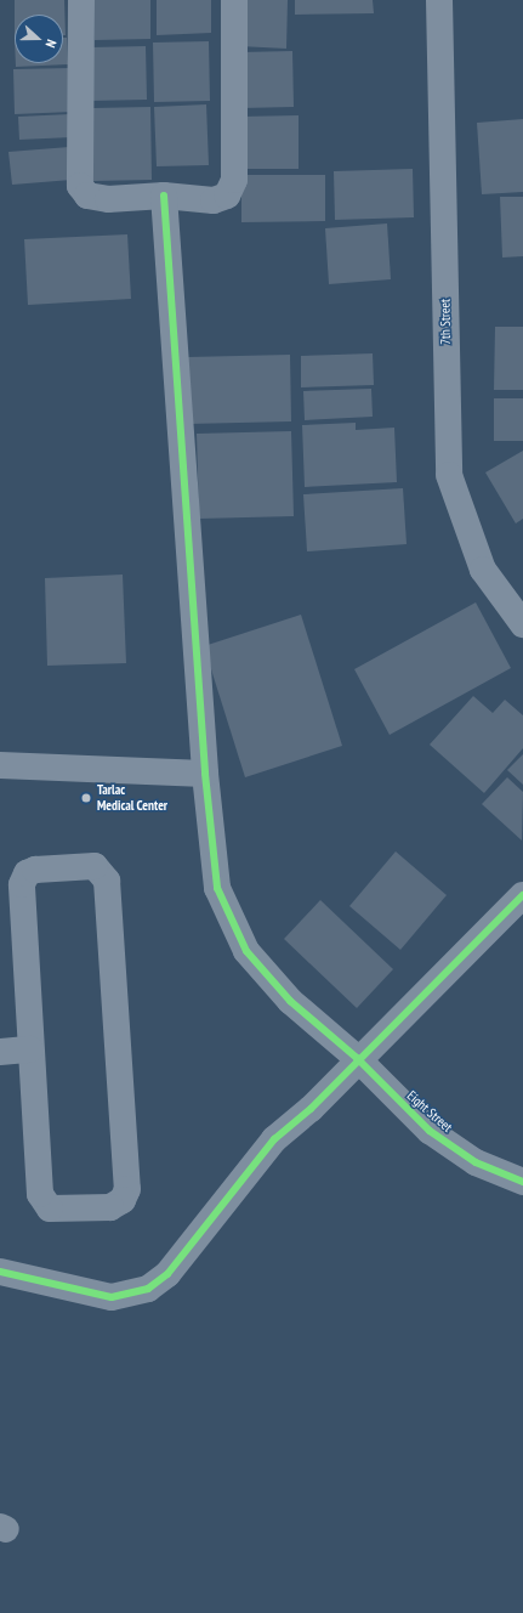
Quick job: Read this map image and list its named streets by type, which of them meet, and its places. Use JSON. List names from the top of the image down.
{
  "streets": {
    "street": ["7th Street", "Eight Street"]
  },
  "places": ["Tarlac Medical Center"],
  "north": "right"
}
